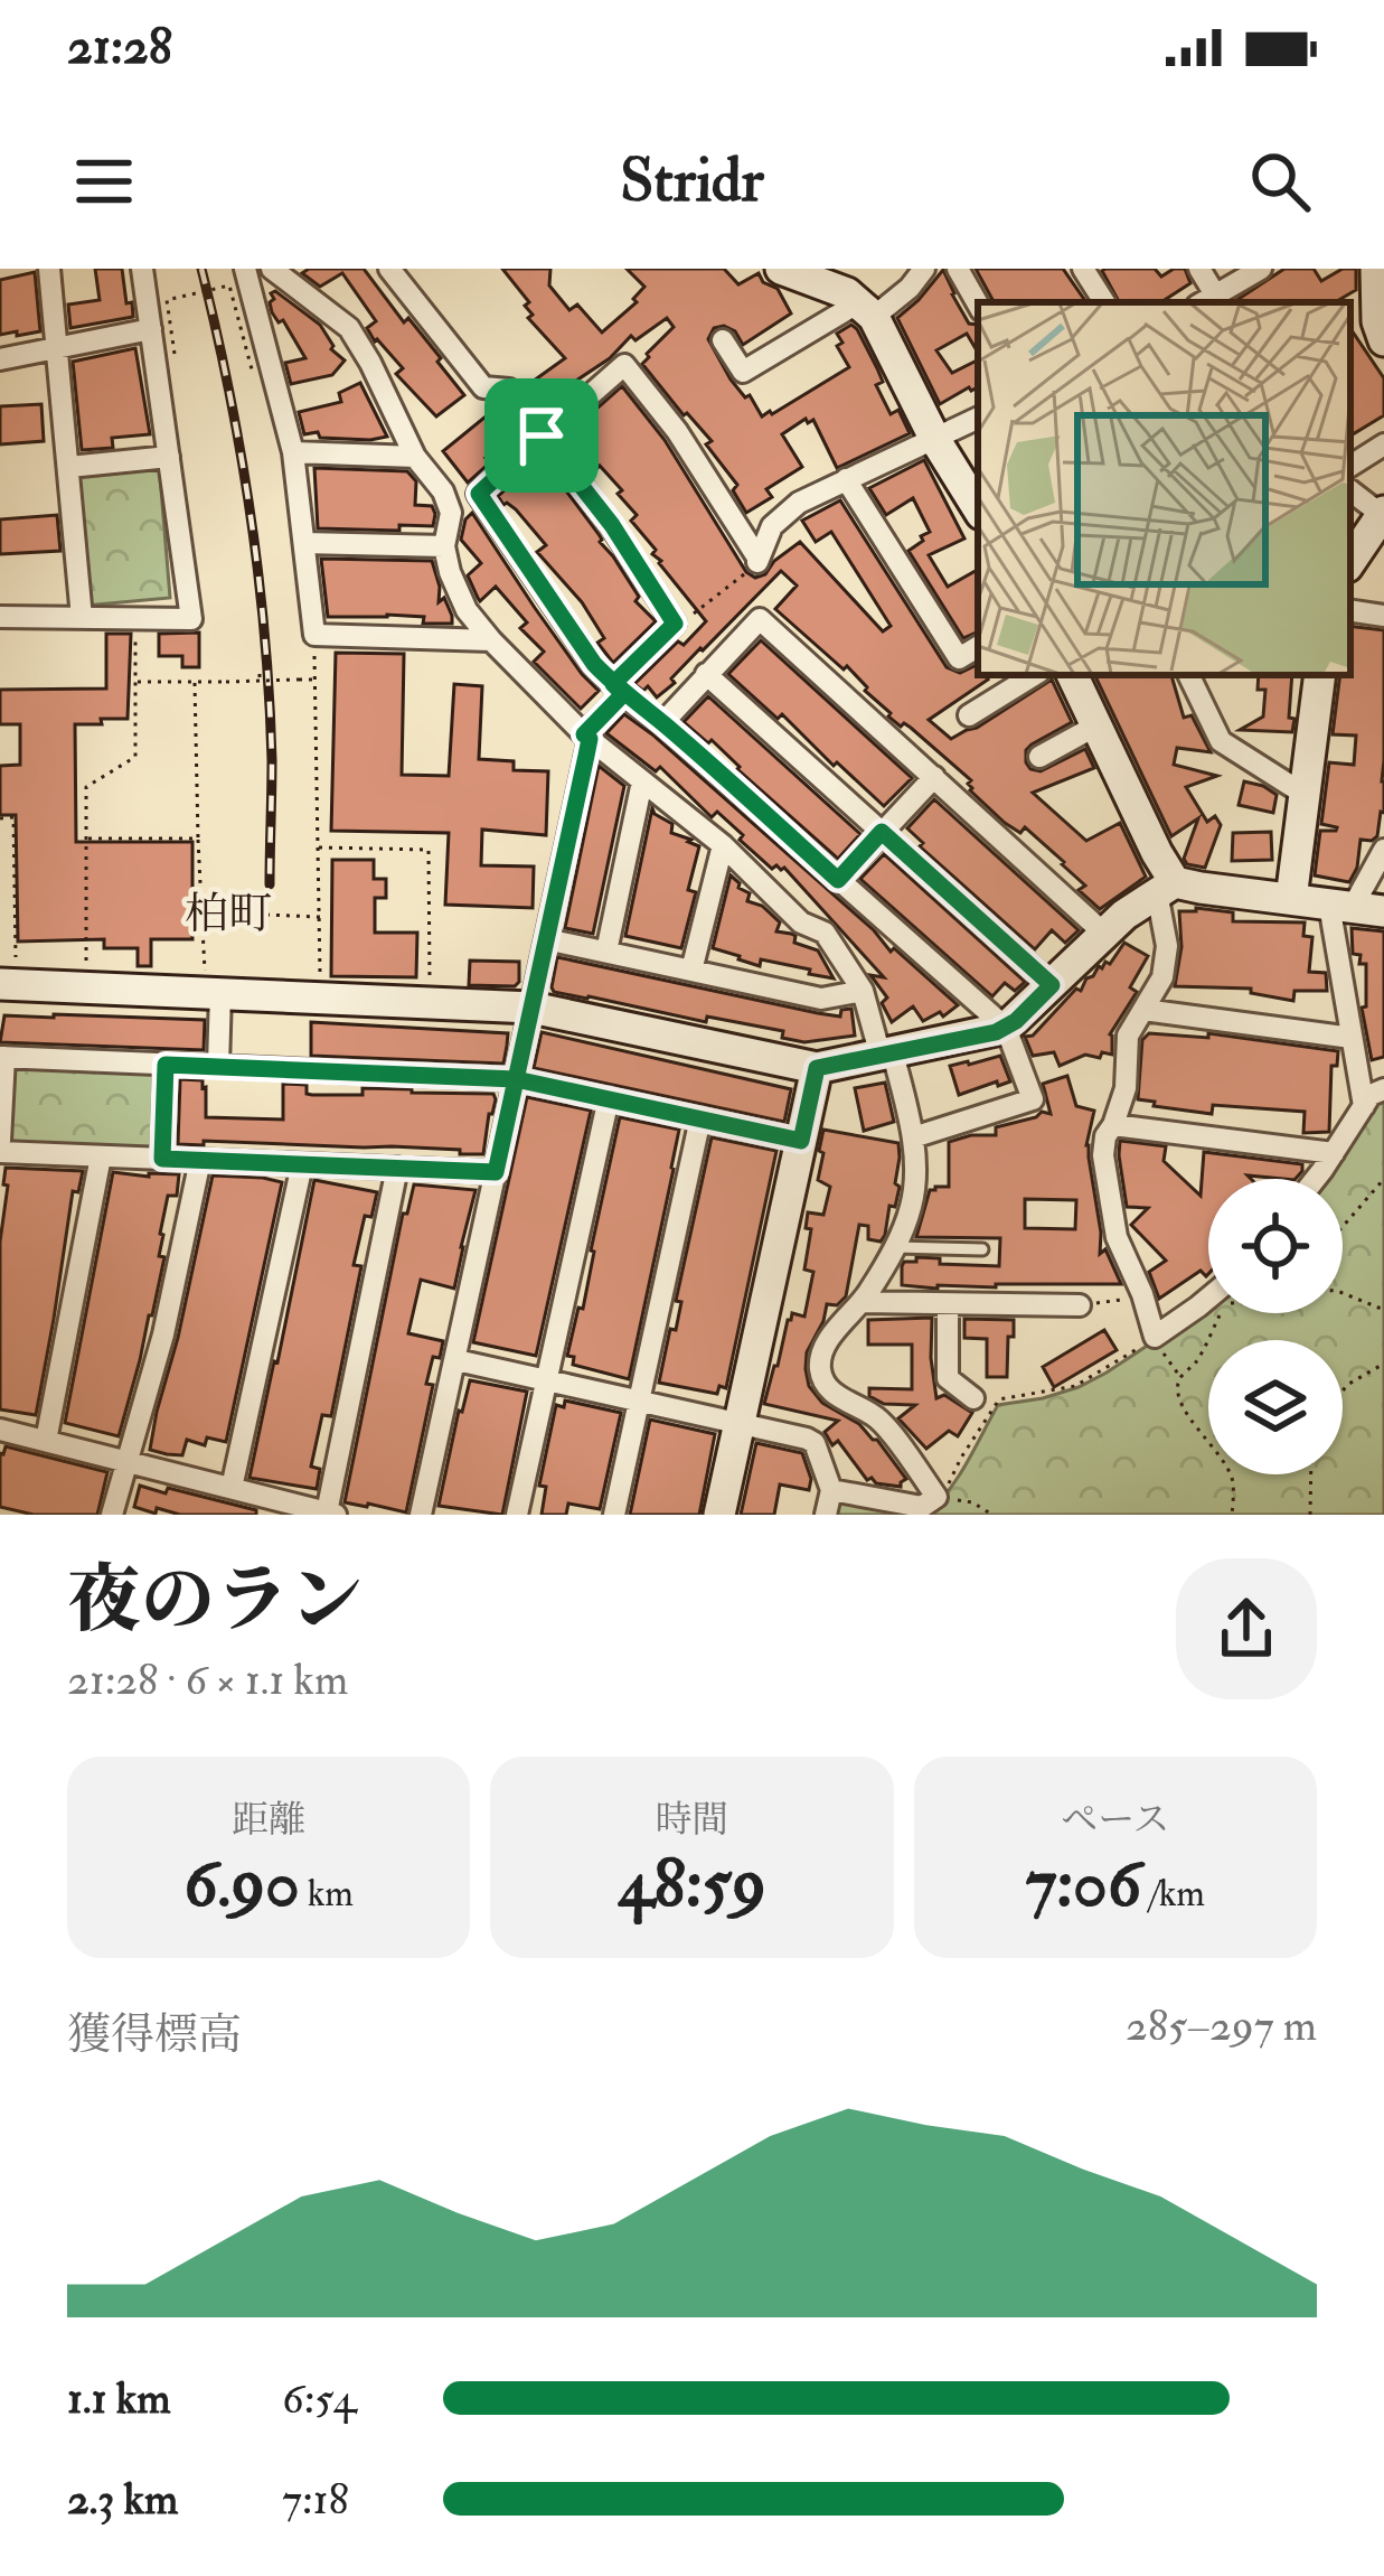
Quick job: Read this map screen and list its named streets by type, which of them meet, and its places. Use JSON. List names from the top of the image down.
{
  "districts": ["柏町"],
  "page": {
    "status": "21:28",
    "header": "Stridr",
    "heading": ["夜のラン", "21:28 · 6 × 1.1 km"],
    "stats": [
      ["距離", "6.90 km"],
      ["時間", "48:59"],
      ["ペース", "7:06 /km"]
    ],
    "chart": ["獲得標高", "285–297 m"],
    "list": [
      {
        "name": "1.1 km",
        "note": "6:54"
      },
      {
        "name": "2.3 km",
        "note": "7:18"
      }
    ]
  }
}
